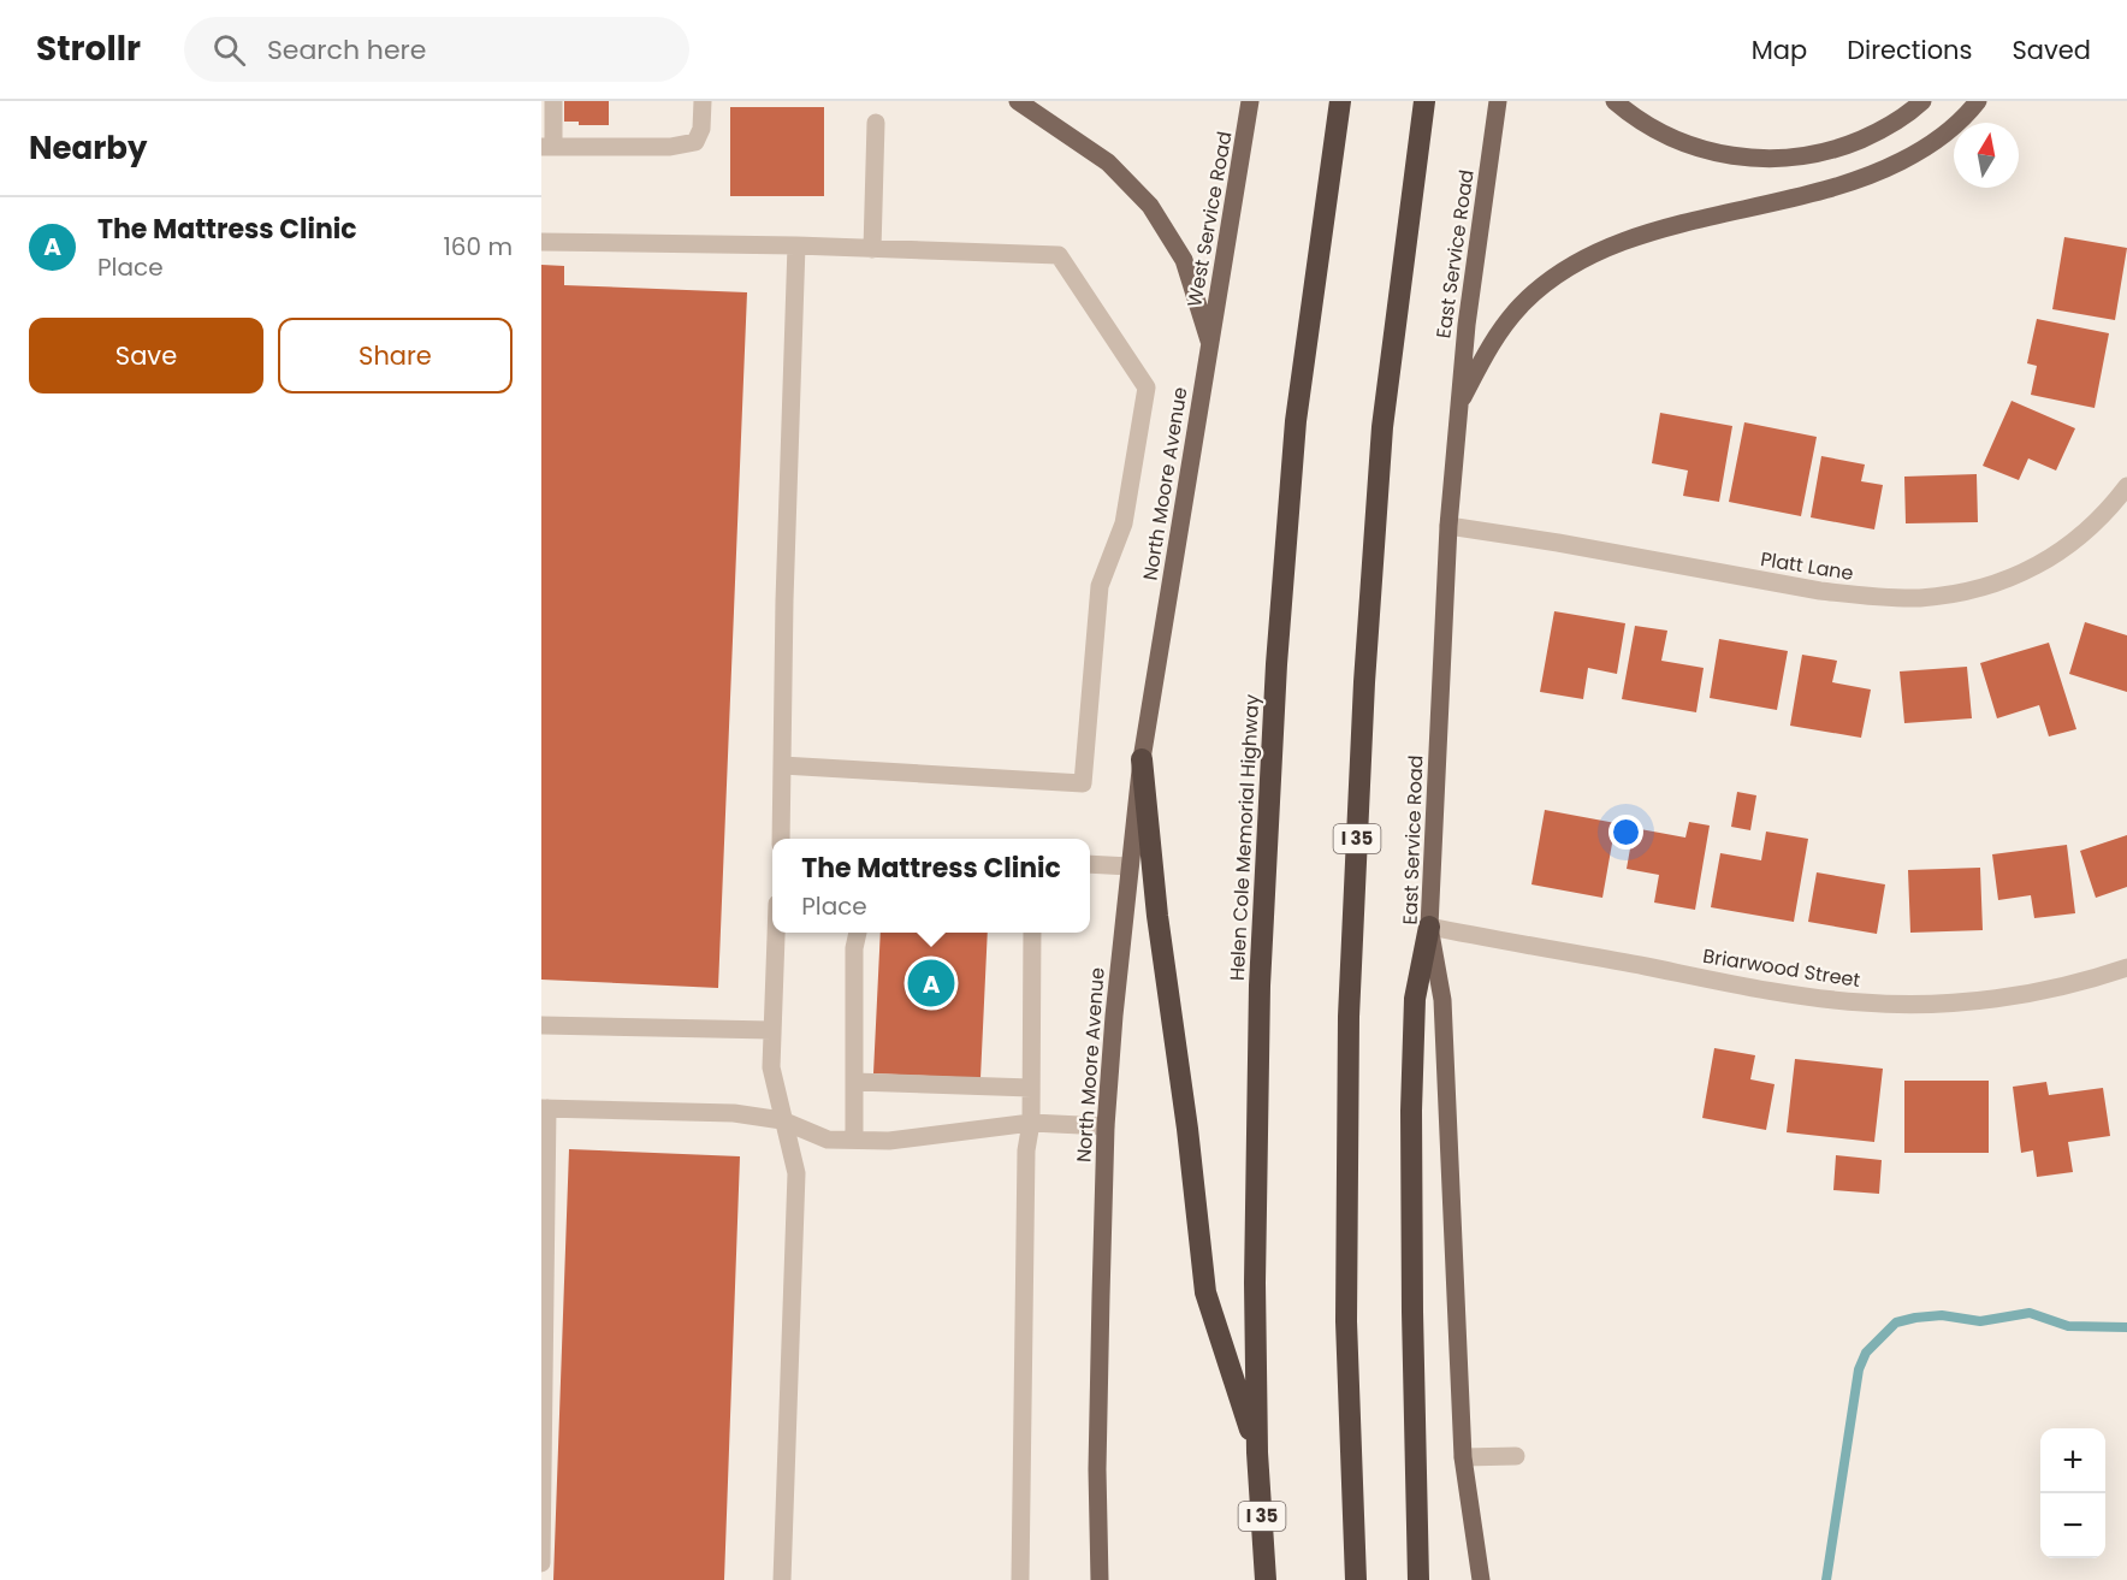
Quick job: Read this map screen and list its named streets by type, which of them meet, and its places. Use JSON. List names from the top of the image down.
{
  "streets": {
    "highway": ["Helen Cole Memorial Highway", "I 35"],
    "main road": ["West Service Road", "East Service Road", "North Moore Avenue"],
    "street": ["Platt Lane", "Briarwood Street"]
  },
  "crossings": [
    ["West Service Road", "North Moore Avenue"],
    ["East Service Road", "Platt Lane"],
    ["East Service Road", "Briarwood Street"]
  ],
  "north": "top",
  "page": {
    "header": "Strollr",
    "search": "Search here",
    "nav": ["Map", "Directions", "Saved"],
    "heading": "Nearby",
    "list": [
      {
        "mark": "A",
        "name": "The Mattress Clinic",
        "note": "Place",
        "value": "160 m"
      }
    ],
    "buttons": ["Save", "Share"],
    "popup": ["The Mattress Clinic", "Place"],
    "pins": "A",
    "map_buttons": ["+", "−"]
  }
}
